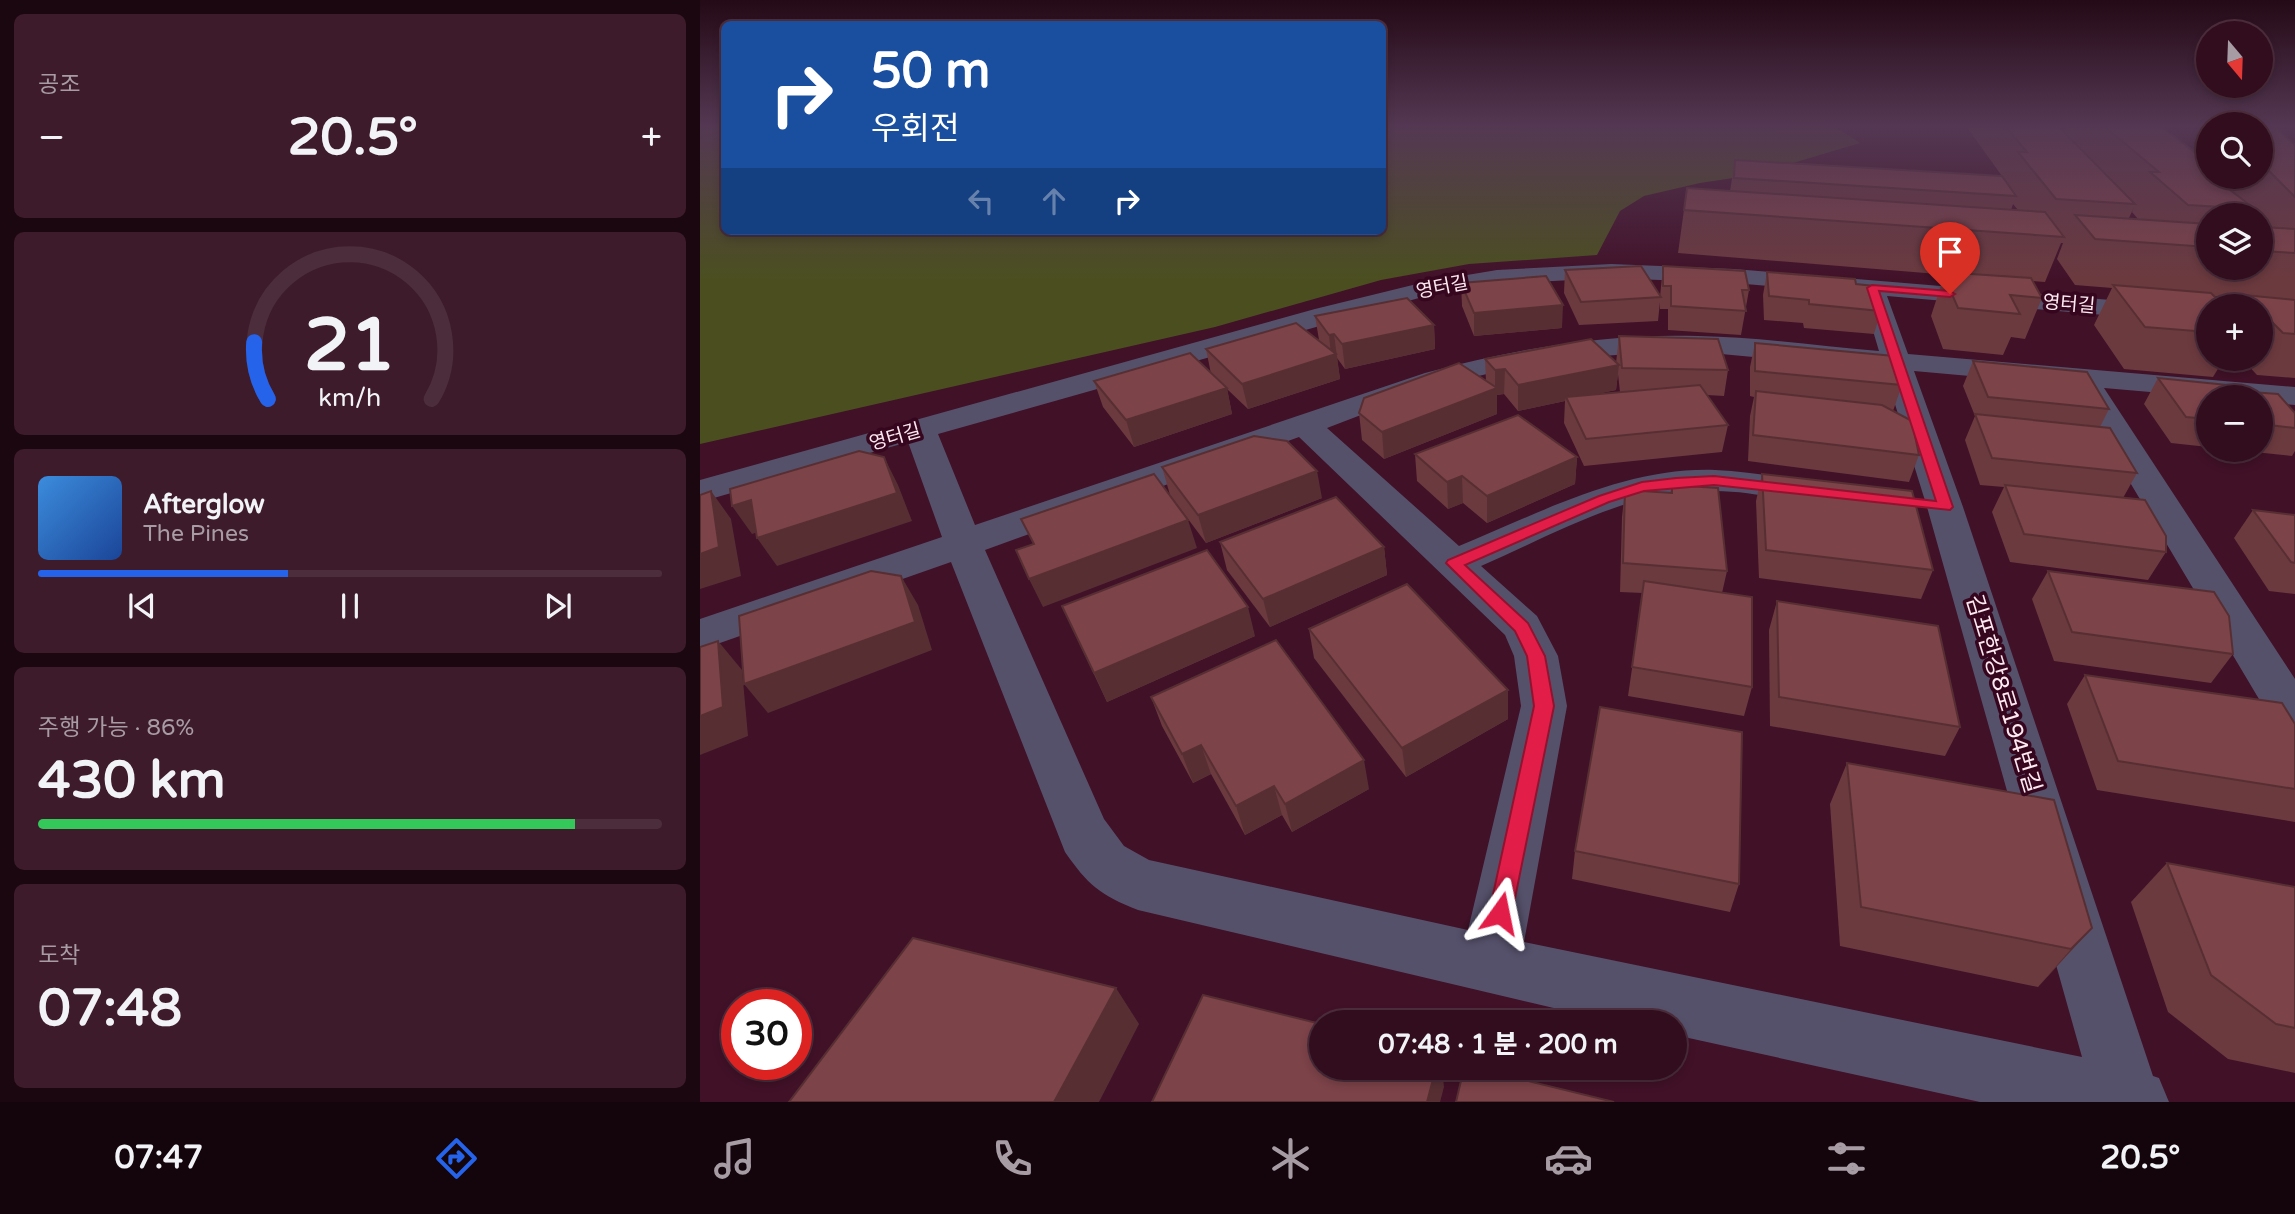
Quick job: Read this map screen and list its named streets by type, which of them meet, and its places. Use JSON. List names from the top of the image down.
{
  "streets": {
    "street": ["영터길", "김포한강8로194번길"]
  },
  "crossings": [
    ["영터길", "김포한강8로194번길"]
  ],
  "north": "bottom",
  "page": {
    "tile": [
      "공조",
      ["주행 가능 · 86%", "430 km"],
      ["도착", "07:48"]
    ],
    "map_buttons": ["+", "−"],
    "turn": ["50 m", "우회전"],
    "heat": ["−", "20.5°", "+"],
    "song": ["Afterglow", "The Pines"],
    "limit": "30",
    "trip": "07:48 · 1 분 · 200 m",
    "tabs": ["07:47", "20.5°"],
    "gauge": ["21", "km/h"]
  }
}
